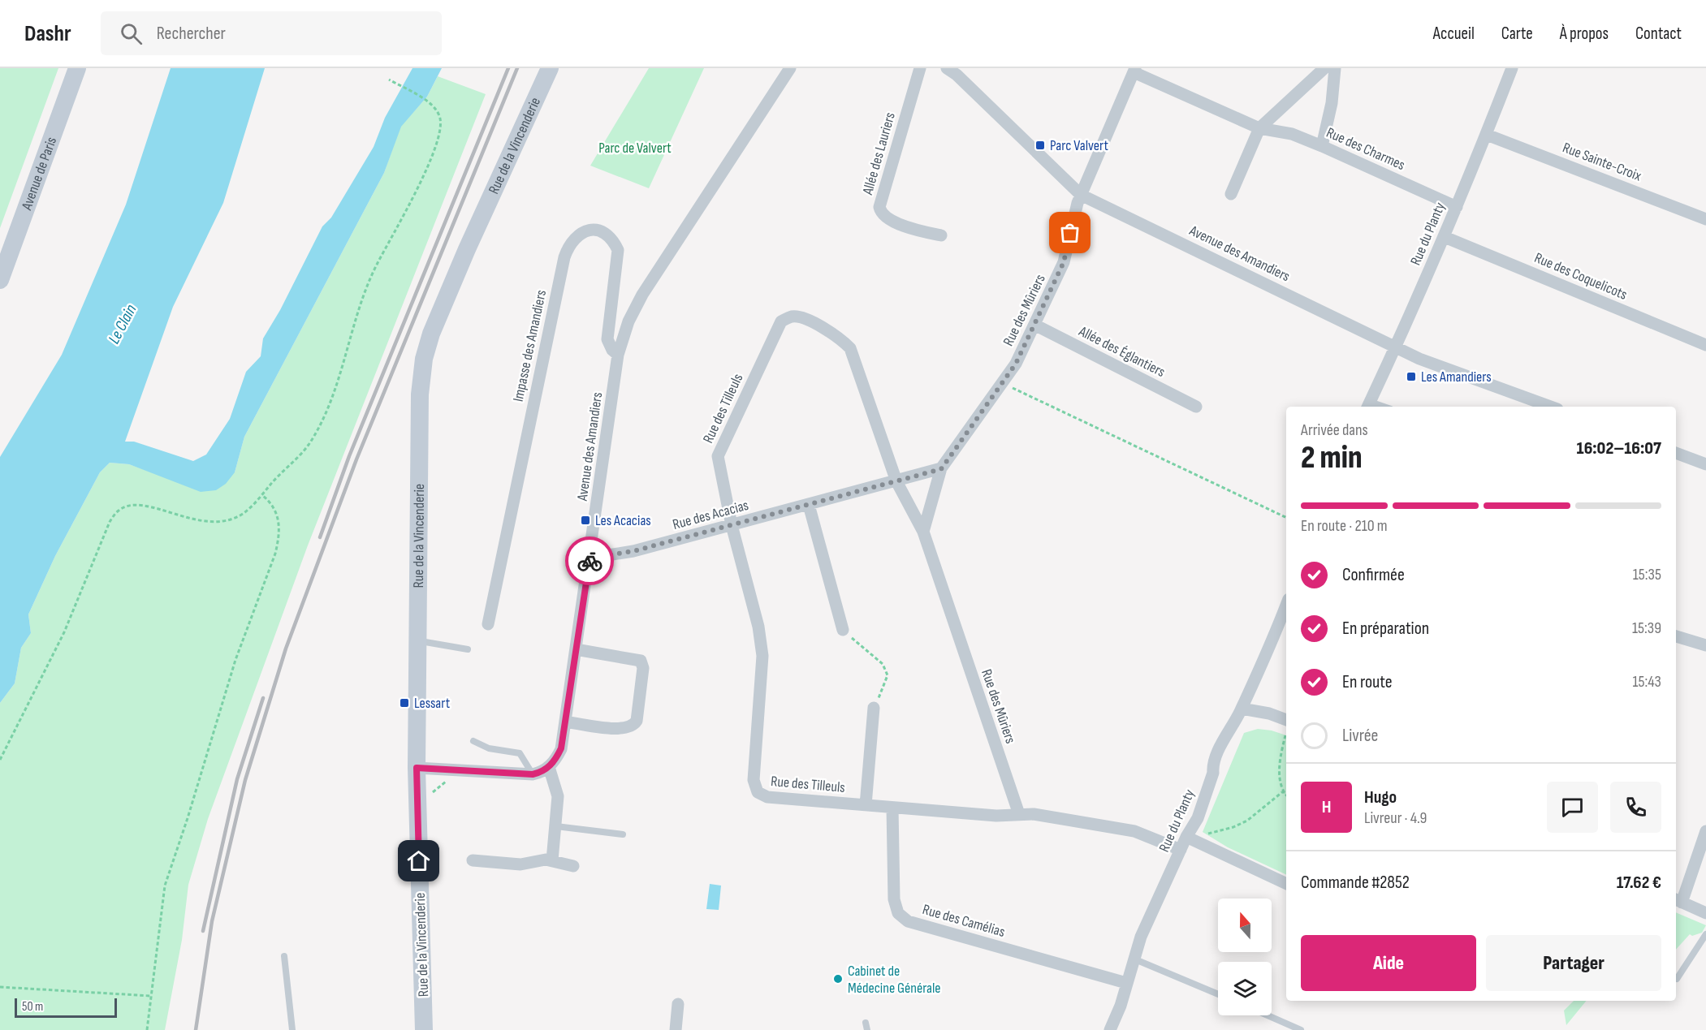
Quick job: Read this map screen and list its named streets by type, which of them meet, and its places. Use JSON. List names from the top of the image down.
{
  "streets": {
    "main road": ["Rue de la Vincenderie", "Avenue de Paris"],
    "street": [
      "Rue des Charmes",
      "Allée des Lauriers",
      "Rue Sainte-Croix",
      "Rue du Planty",
      "Avenue des Amandiers",
      "Rue des Coquelicots",
      "Rue des Mûriers",
      "Impasse des Amandiers",
      "Allée des Églantiers",
      "Rue des Tilleuls",
      "Rue des Acacias",
      "Rue des Camélias"
    ]
  },
  "crossings": [
    ["Rue des Charmes", "Rue du Planty"],
    ["Rue des Charmes", "Rue des Mûriers"],
    ["Rue Sainte-Croix", "Rue du Planty"],
    ["Rue du Planty", "Avenue des Amandiers"],
    ["Rue du Planty", "Rue des Coquelicots"],
    ["Rue du Planty", "Rue des Tilleuls"],
    ["Rue du Planty", "Rue des Camélias"],
    ["Avenue des Amandiers", "Rue des Mûriers"],
    ["Avenue des Amandiers", "Impasse des Amandiers"],
    ["Avenue des Amandiers", "Rue des Acacias"],
    ["Rue des Mûriers", "Allée des Églantiers"],
    ["Rue des Mûriers", "Rue des Tilleuls"],
    ["Rue des Tilleuls", "Rue des Acacias"],
    ["Rue des Tilleuls", "Rue des Camélias"]
  ],
  "water": ["Le Clain"],
  "parks": ["Parc de Valvert"],
  "places": {
    "transit": [
      "Parc Valvert",
      "Les Amandiers",
      "Les Acacias",
      "Lessart"
    ],
    "other": ["Cabinet de Médecine Générale"]
  },
  "scale_bar": "50 m",
  "north": "top",
  "page": {
    "header": "Dashr",
    "search": "Rechercher",
    "nav": [
      "Accueil",
      "Carte",
      "À propos",
      "Contact"
    ],
    "heading": ["2 min", "Arrivée dans", "16:02–16:07"],
    "panel": [
      "Hugo",
      "Livreur · 4.9",
      "Commande #2852",
      "17.62 €"
    ],
    "bar": "En route · 210 m",
    "list": [
      ["Confirmée", "15:35"],
      ["En préparation", "15:39"],
      ["En route", "15:43"],
      "Livrée"
    ],
    "round": "H",
    "buttons": ["Aide", "Partager"],
    "scale": "50 m"
  }
}
